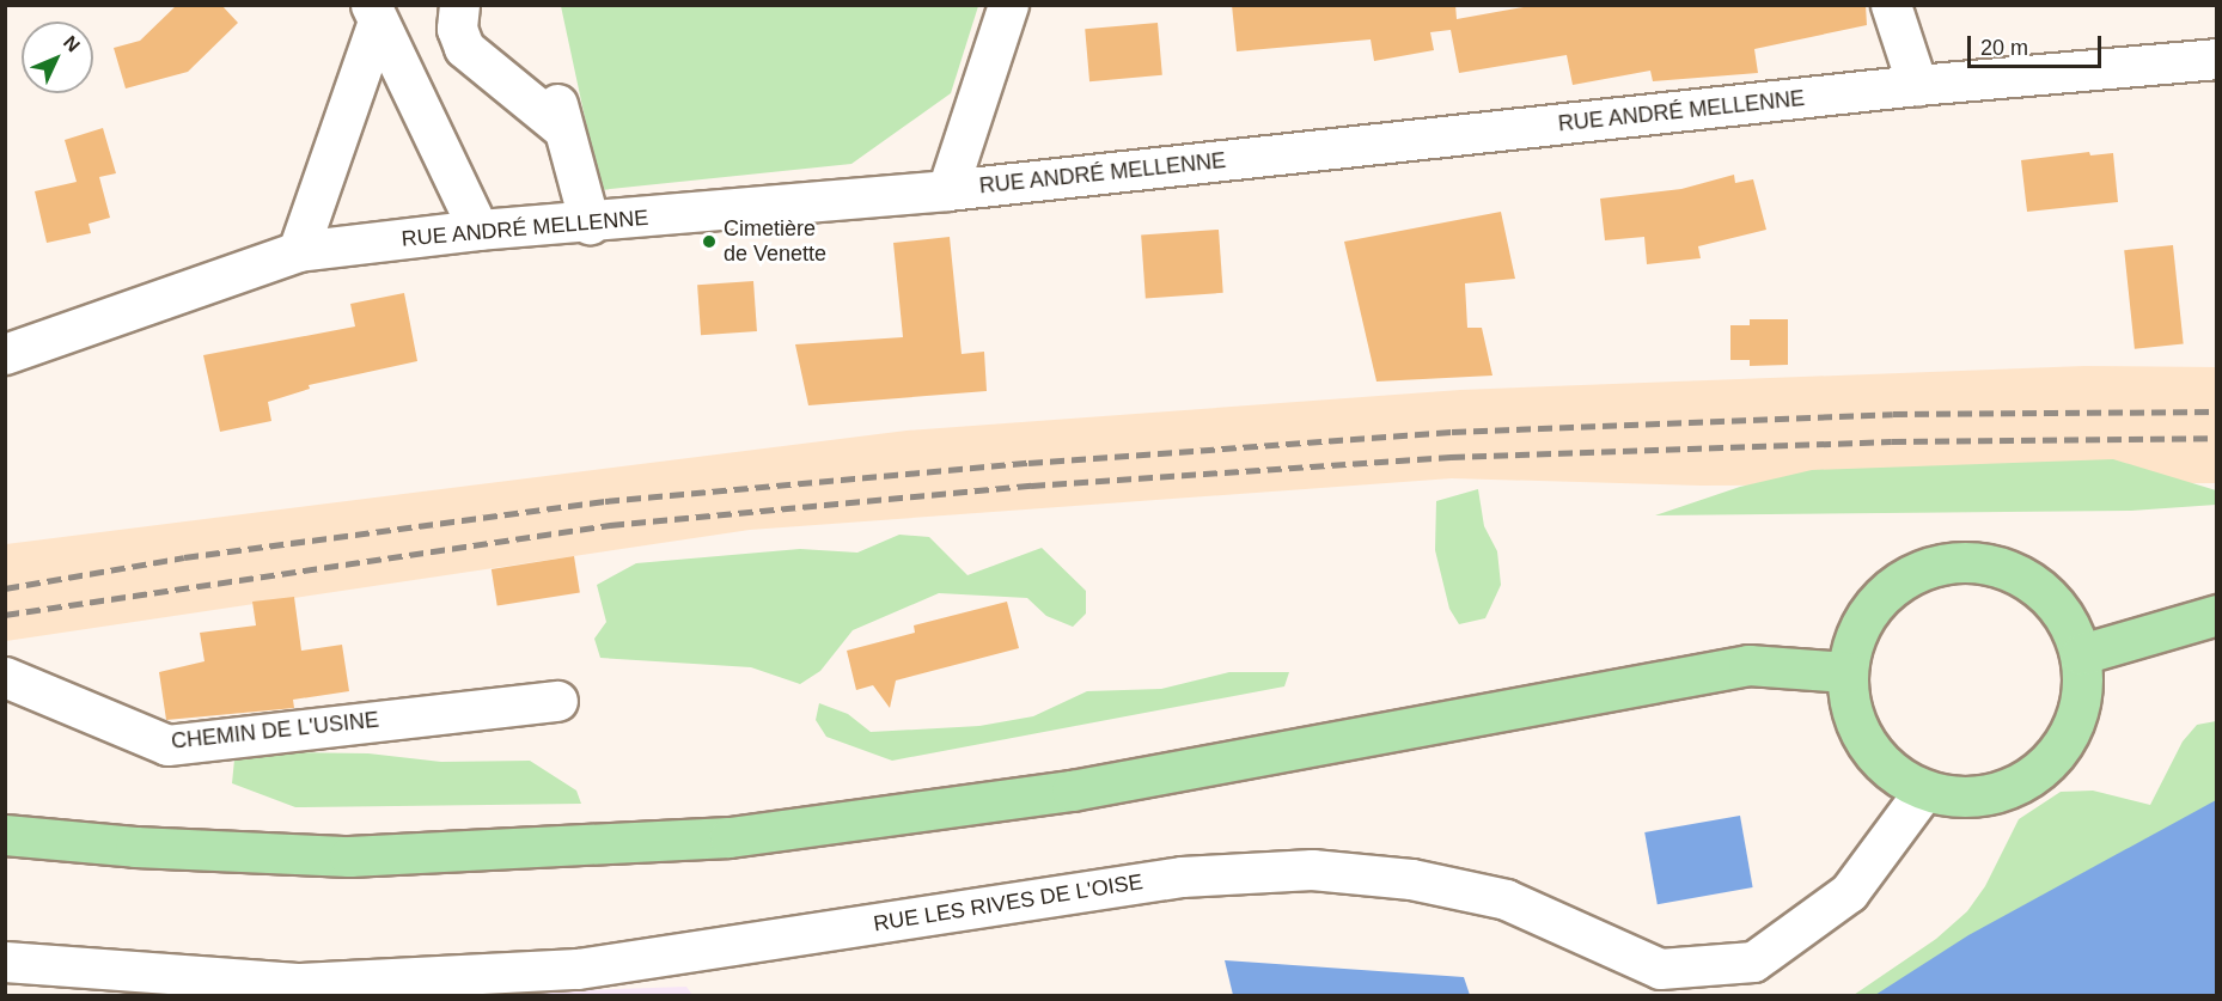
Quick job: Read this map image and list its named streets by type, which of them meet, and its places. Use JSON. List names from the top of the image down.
{
  "streets": {
    "street": ["RUE ANDRÉ MELLENNE", "CHEMIN DE L'USINE", "RUE LES RIVES DE L'OISE"]
  },
  "places": ["Cimetière de Venette"],
  "scale_bar": "20 m",
  "north": "top right"
}
